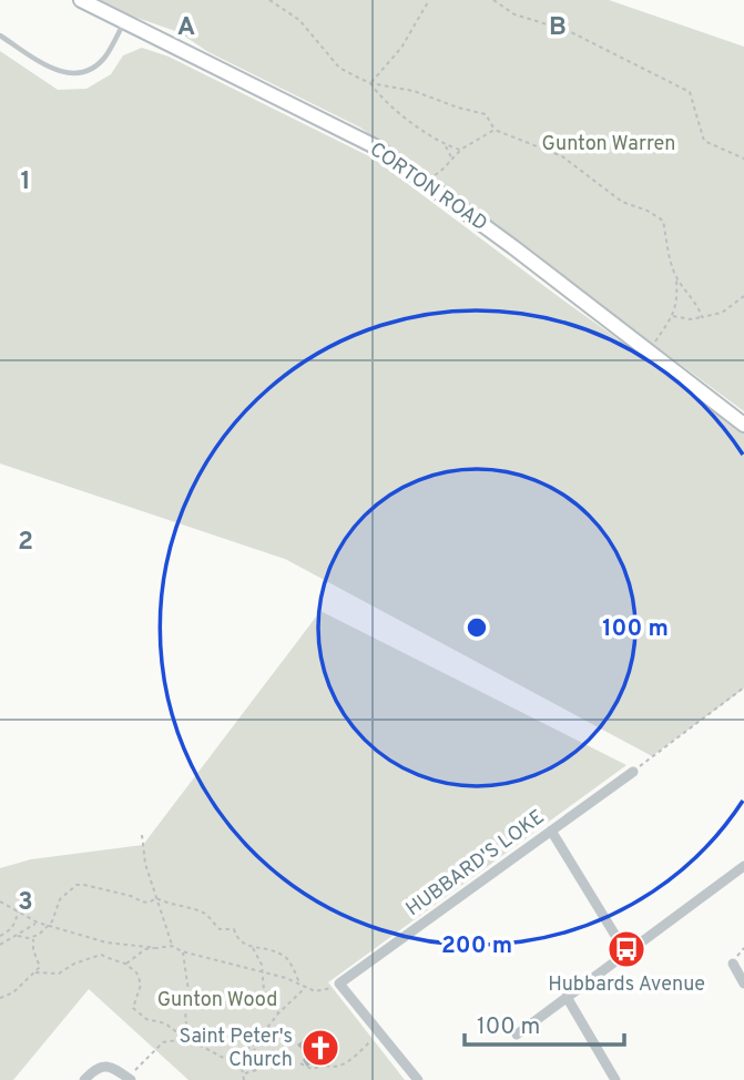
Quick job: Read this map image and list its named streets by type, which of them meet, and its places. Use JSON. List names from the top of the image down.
{
  "streets": {
    "main road": ["CORTON ROAD"],
    "street": ["HUBBARD'S LOKE"]
  },
  "parks": ["Gunton Warren", "Gunton Wood"],
  "places": {
    "bus stop": ["Hubbards Avenue"],
    "church": ["Saint Peter's Church"]
  },
  "scale_bar": "100 m",
  "grid": {
    "columns": ["A", "B"],
    "rows": ["1", "2", "3"]
  },
  "rings": ["100 m", "200 m"]
}
